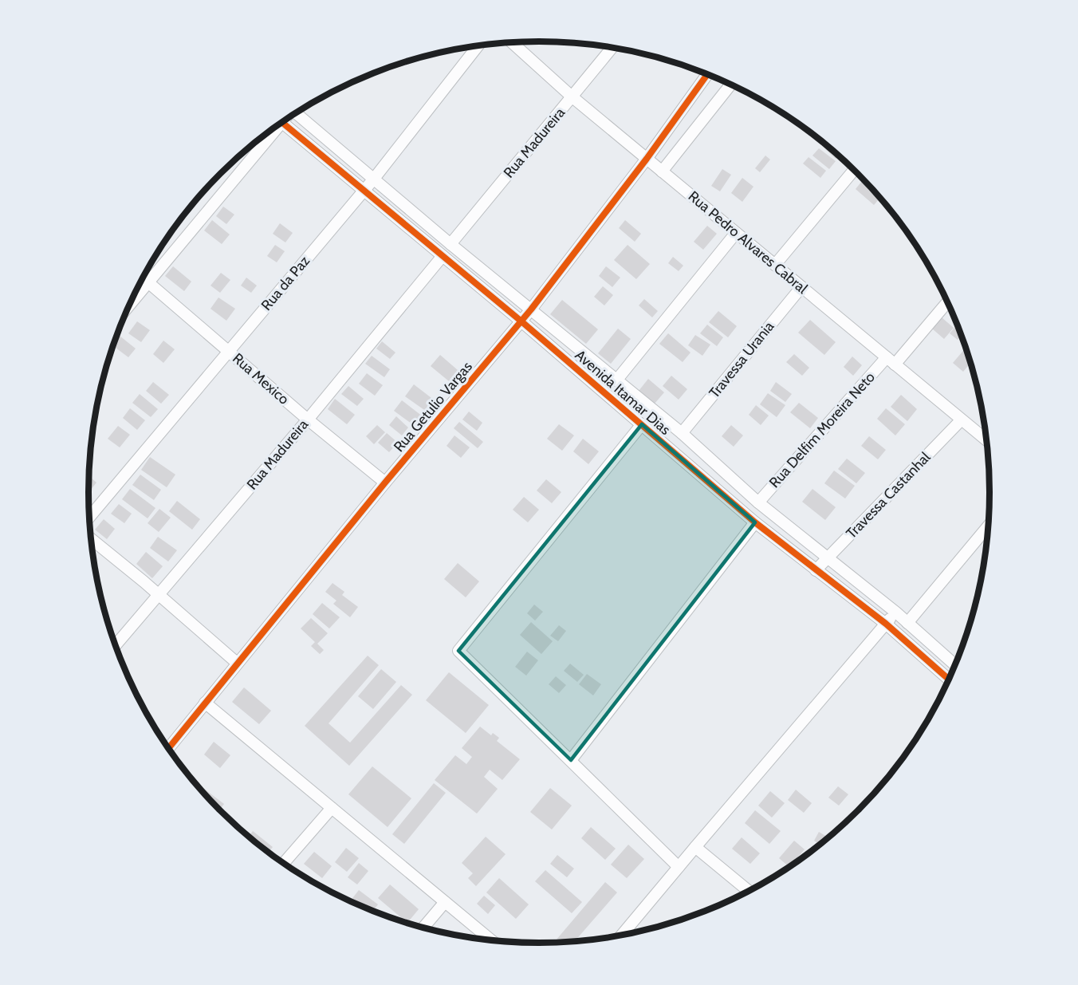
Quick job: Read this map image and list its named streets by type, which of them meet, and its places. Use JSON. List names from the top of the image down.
{
  "streets": {
    "street": [
      "Rua Madureira",
      "Rua Pedro Alvares Cabral",
      "Rua da Paz",
      "Travessa Urania",
      "Rua Mexico",
      "Avenida Itamar Dias",
      "Rua Getulio Vargas",
      "Rua Delfim Moreira Neto",
      "Travessa Castanhal"
    ]
  },
  "crossings": [
    ["Rua Madureira", "Rua Pedro Alvares Cabral"],
    ["Rua Madureira", "Rua Mexico"],
    ["Rua Madureira", "Avenida Itamar Dias"],
    ["Rua Pedro Alvares Cabral", "Travessa Urania"],
    ["Rua Pedro Alvares Cabral", "Rua Getulio Vargas"],
    ["Rua Pedro Alvares Cabral", "Rua Delfim Moreira Neto"],
    ["Rua Pedro Alvares Cabral", "Travessa Castanhal"],
    ["Rua da Paz", "Rua Mexico"],
    ["Rua da Paz", "Avenida Itamar Dias"],
    ["Travessa Urania", "Avenida Itamar Dias"],
    ["Rua Mexico", "Rua Getulio Vargas"],
    ["Avenida Itamar Dias", "Rua Getulio Vargas"],
    ["Avenida Itamar Dias", "Rua Delfim Moreira Neto"],
    ["Avenida Itamar Dias", "Travessa Castanhal"]
  ]
}
